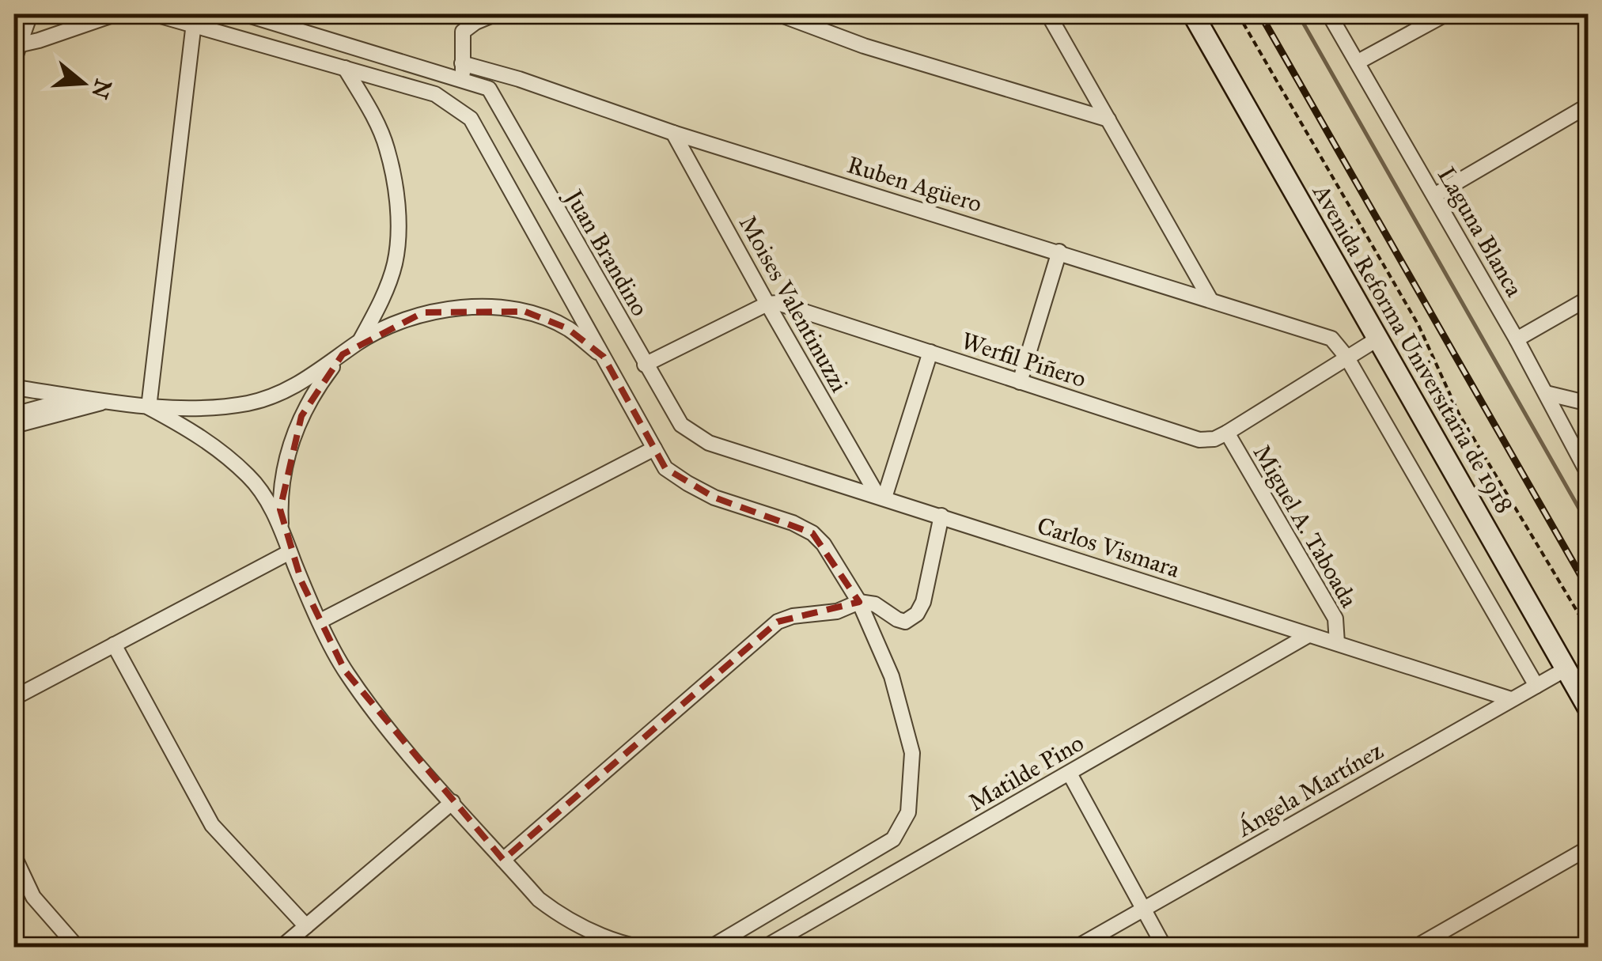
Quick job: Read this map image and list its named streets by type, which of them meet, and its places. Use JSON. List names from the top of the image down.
{
  "streets": {
    "main road": ["Avenida Reforma Universitaria de 1918"],
    "street": [
      "Ruben Agüero",
      "Laguna Blanca",
      "Juan Brandino",
      "Moises Valentinuzzi",
      "Werfil Piñero",
      "Miguel A. Taboada",
      "Carlos Vismara",
      "Matilde Pino",
      "Ángela Martínez"
    ]
  },
  "crossings": [
    ["Ruben Agüero", "Moises Valentinuzzi"],
    ["Ruben Agüero", "Werfil Piñero"],
    ["Juan Brandino", "Carlos Vismara"],
    ["Moises Valentinuzzi", "Werfil Piñero"],
    ["Moises Valentinuzzi", "Carlos Vismara"],
    ["Avenida Reforma Universitaria de 1918", "Werfil Piñero"],
    ["Avenida Reforma Universitaria de 1918", "Ángela Martínez"],
    ["Werfil Piñero", "Miguel A. Taboada"],
    ["Miguel A. Taboada", "Carlos Vismara"],
    ["Carlos Vismara", "Matilde Pino"],
    ["Carlos Vismara", "Ángela Martínez"]
  ],
  "north": "right"
}
